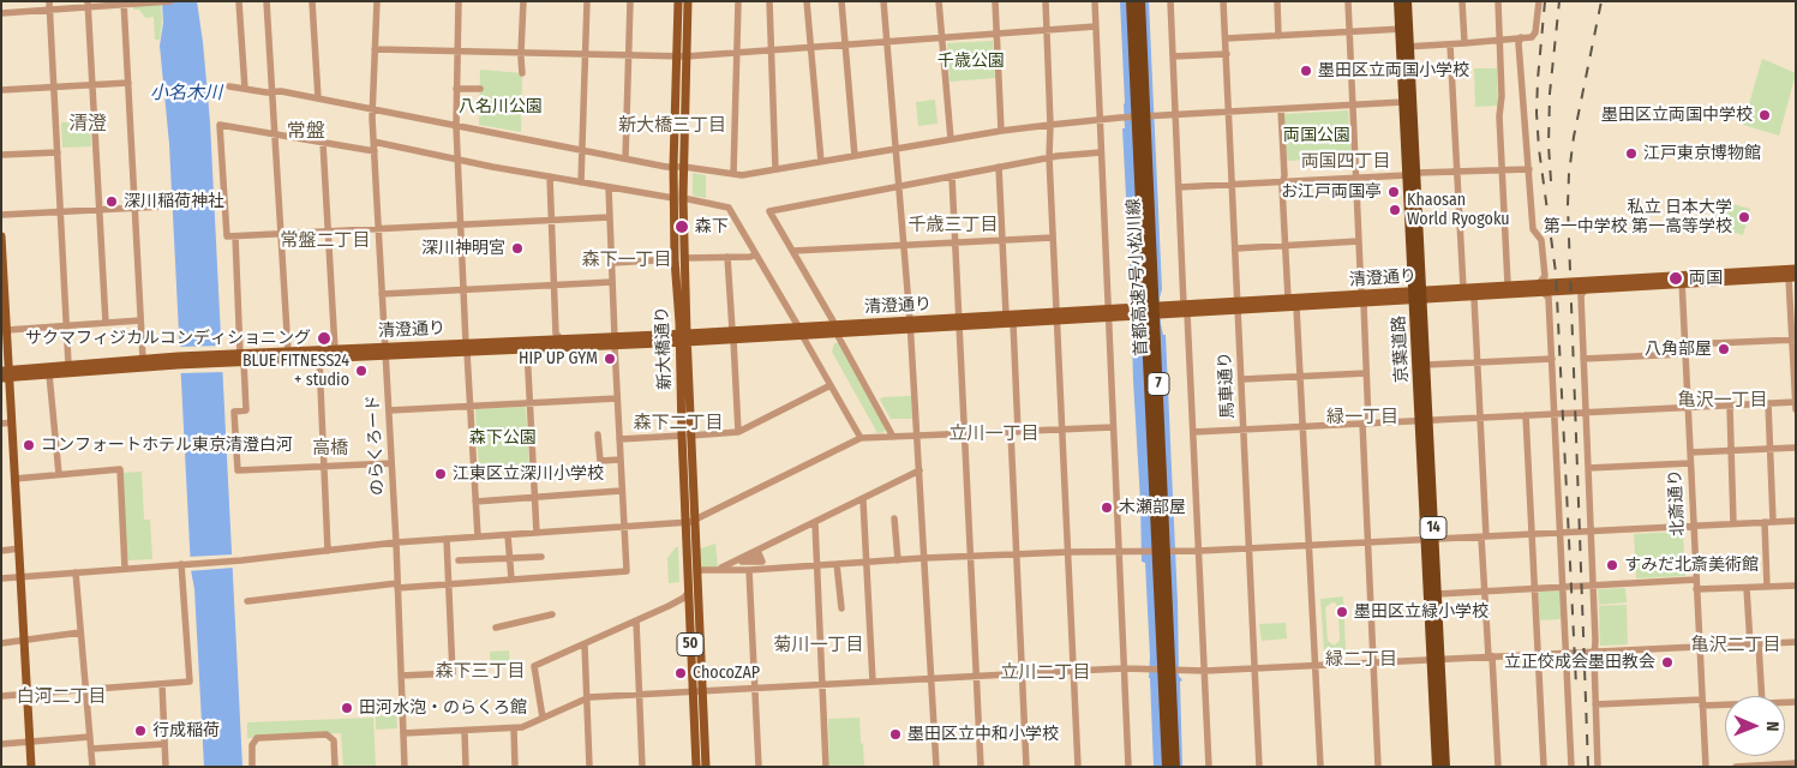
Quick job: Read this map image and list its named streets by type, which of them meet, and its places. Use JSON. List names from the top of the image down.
{
  "streets": {
    "highway": [
      "首都高速7号小松川線",
      "京葉道路",
      "7",
      "14"
    ],
    "main road": ["清澄通り", "新大橋通り", "50"],
    "street": ["馬車通り", "のらくろード", "北斎通り"]
  },
  "crossings": [
    ["清澄通り", "新大橋通り"],
    ["清澄通り", "京葉道路"],
    ["清澄通り", "馬車通り"],
    ["清澄通り", "のらくろード"],
    ["清澄通り", "北斎通り"]
  ],
  "districts": [
    "清澄",
    "新大橋三丁目",
    "常盤",
    "両国四丁目",
    "千歳三丁目",
    "常盤二丁目",
    "森下一丁目",
    "亀沢一丁目",
    "緑一丁目",
    "森下二丁目",
    "立川一丁目",
    "高橋",
    "菊川一丁目",
    "亀沢二丁目",
    "緑二丁目",
    "森下三丁目",
    "立川二丁目",
    "白河二丁目"
  ],
  "water": ["小名木川"],
  "parks": [
    "千歳公園",
    "八名川公園",
    "両国公園",
    "森下公園"
  ],
  "places": [
    "墨田区立両国小学校",
    "墨田区立両国中学校",
    "江戸東京博物館",
    "お江戸両国亭",
    "深川稲荷神社",
    "Khaosan World Ryogoku",
    "私立 日本大学 第一中学校 第一高等学校",
    "森下",
    "深川神明宮",
    "両国",
    "サクマフィジカルコンディショニング",
    "八角部屋",
    "HIP UP GYM",
    "BLUE FITNESS24 + studio",
    "コンフォートホテル東京清澄白河",
    "江東区立深川小学校",
    "木瀬部屋",
    "すみだ北斎美術館",
    "墨田区立緑小学校",
    "立正佼成会墨田教会",
    "ChocoZAP",
    "田河水泡・のらくろ館",
    "行成稲荷",
    "墨田区立中和小学校"
  ],
  "north": "right"
}
